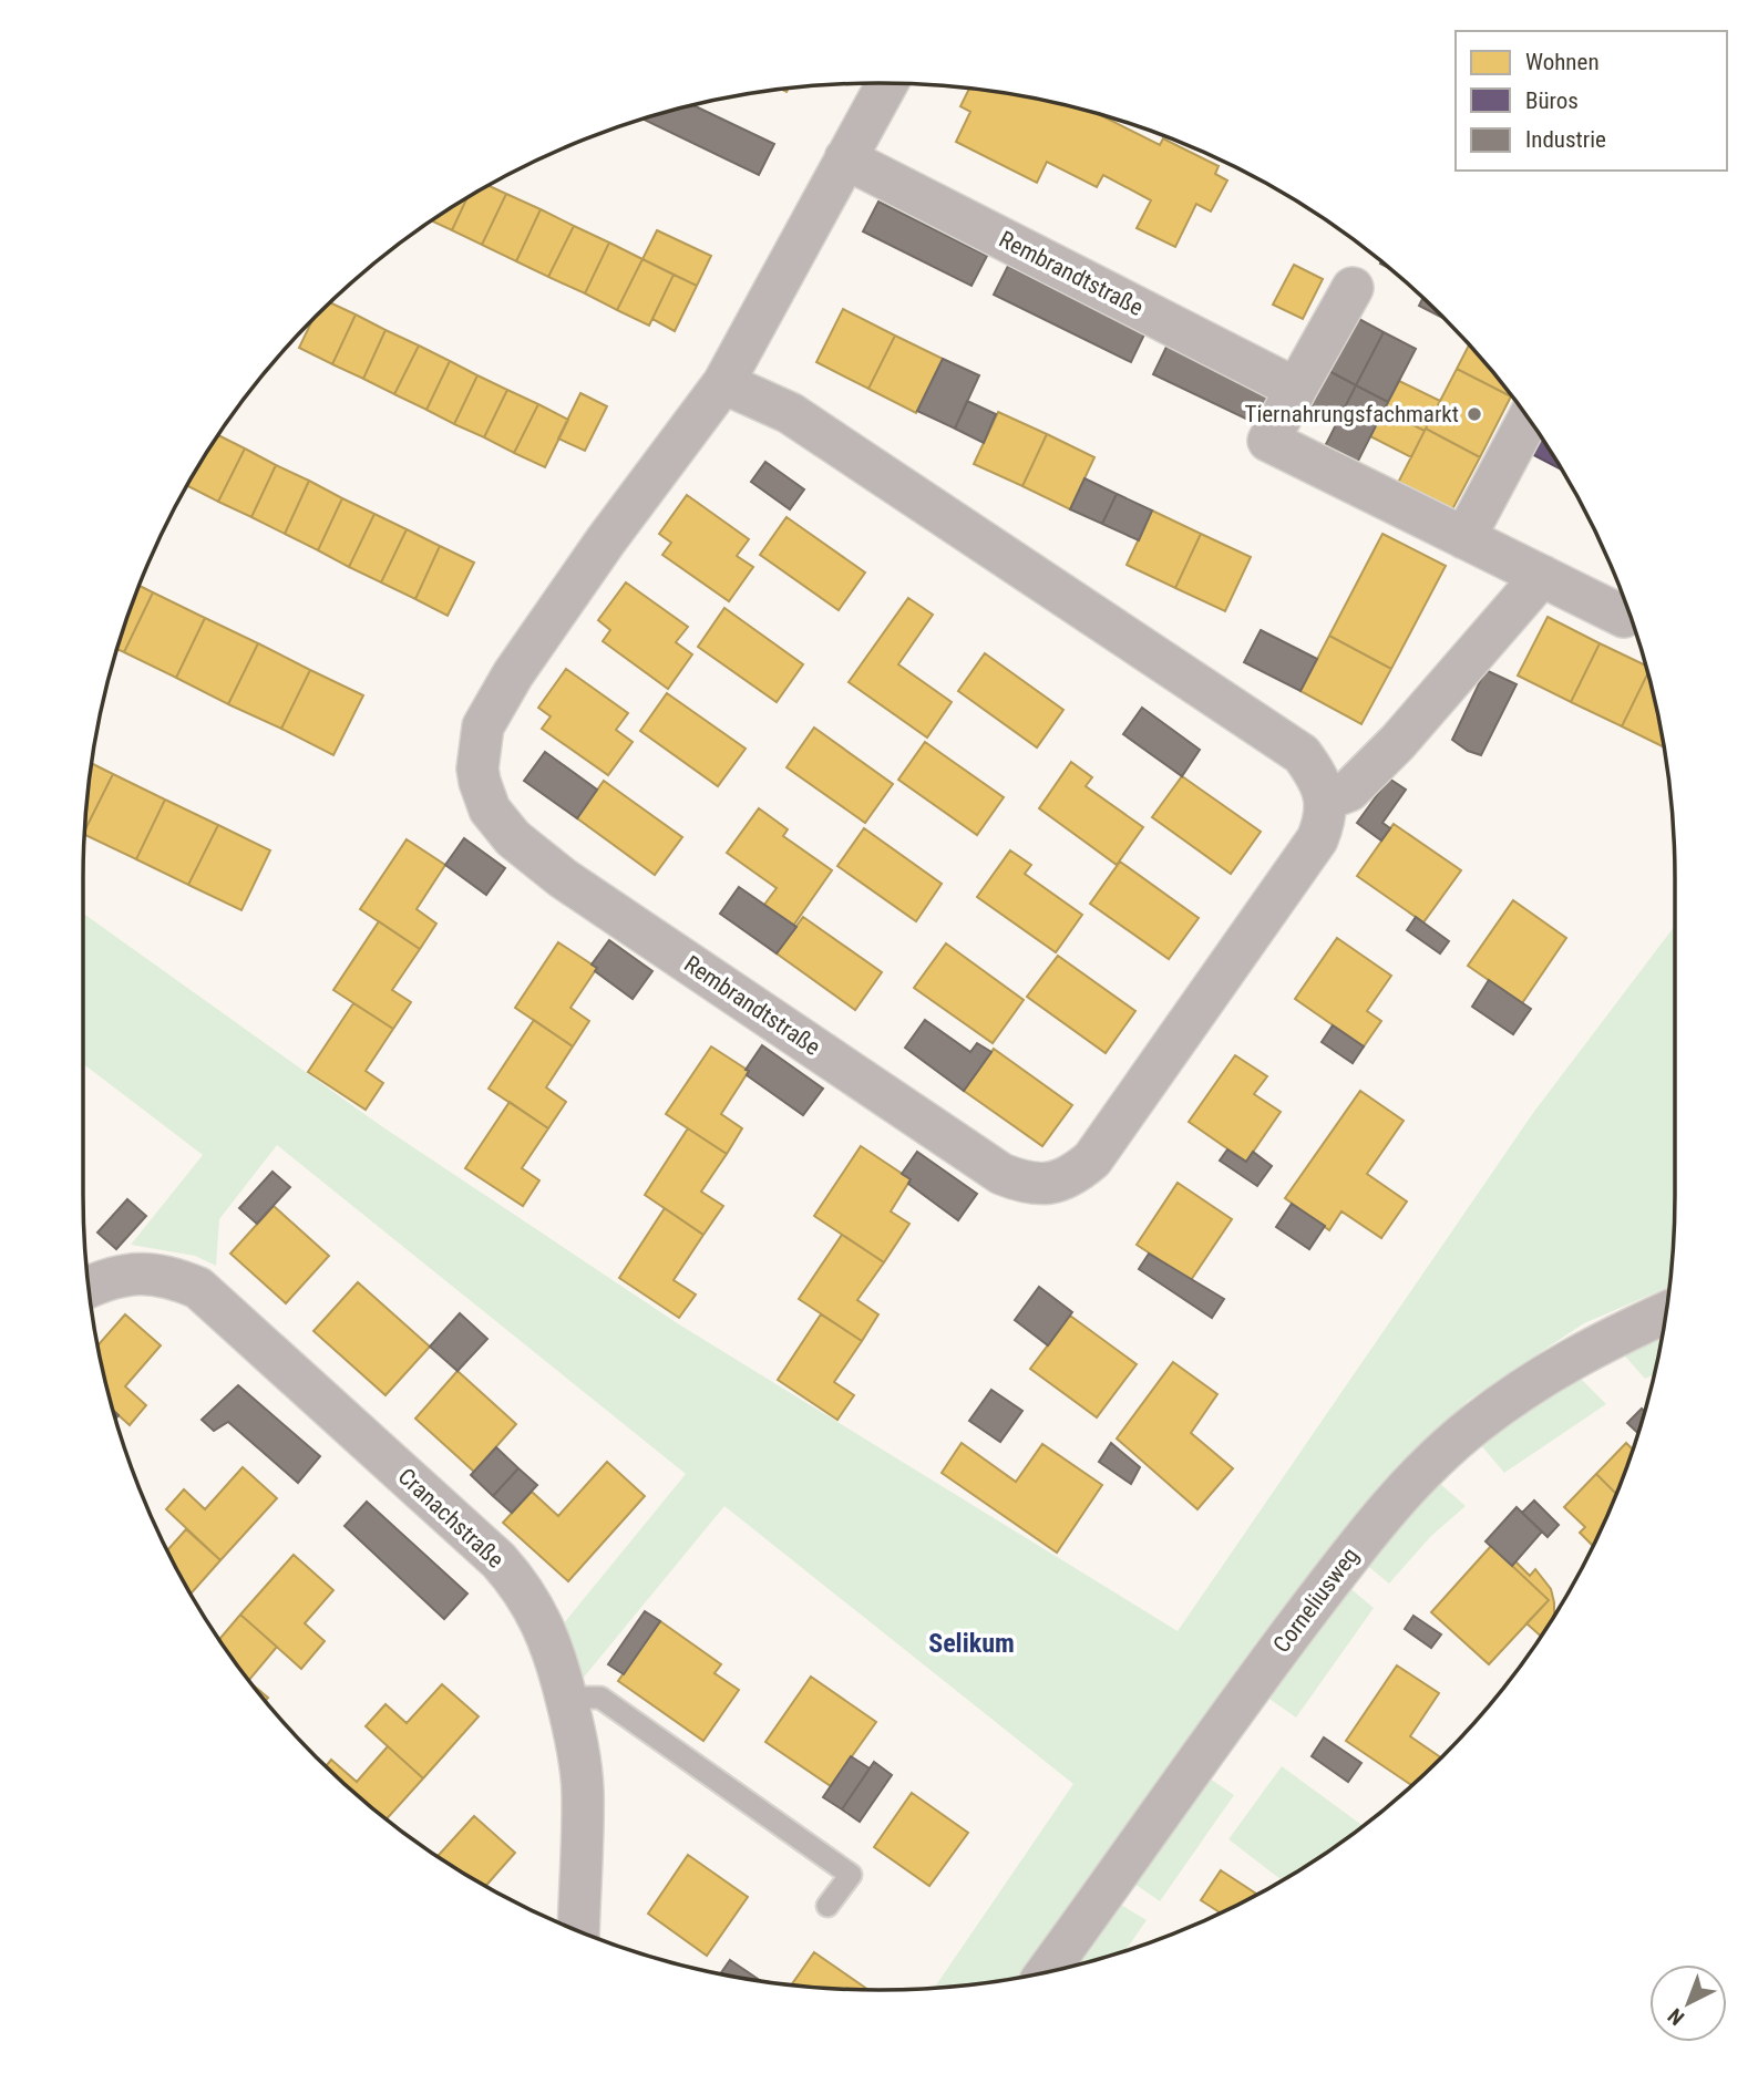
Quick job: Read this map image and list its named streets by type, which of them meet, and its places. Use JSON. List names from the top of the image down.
{
  "streets": {
    "street": ["Rembrandtstraße", "Cranachstraße", "Corneliusweg"]
  },
  "districts": ["Selikum"],
  "places": ["Tiernahrungsfachmarkt"],
  "legend": ["Wohnen", "Büros", "Industrie"],
  "north": "bottom left"
}
